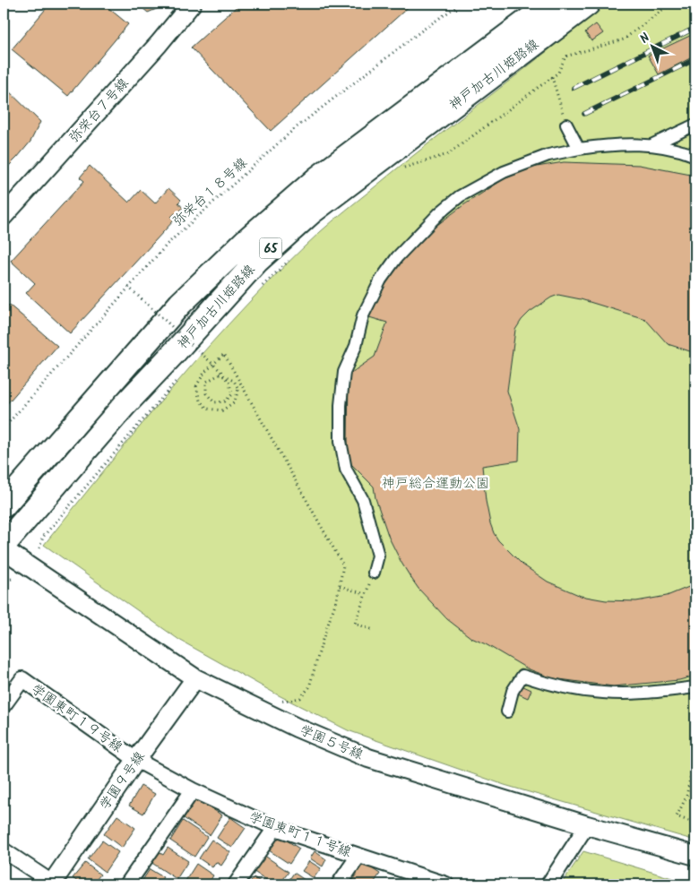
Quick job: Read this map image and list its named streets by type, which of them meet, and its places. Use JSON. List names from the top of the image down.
{
  "streets": {
    "main road": ["神戸加古川姫路線", "65"],
    "street": [
      "弥栄台７号線",
      "学園東町１９号線",
      "学園５号線",
      "学園９号線",
      "学園東町１１号線"
    ],
    "path": ["弥栄台１８号線"]
  },
  "crossings": [
    ["学園東町１９号線", "学園９号線"],
    ["学園東町１９号線", "学園東町１１号線"],
    ["学園５号線", "学園９号線"],
    ["学園９号線", "学園東町１１号線"]
  ],
  "parks": ["神戸総合運動公園"],
  "north": "top left"
}
